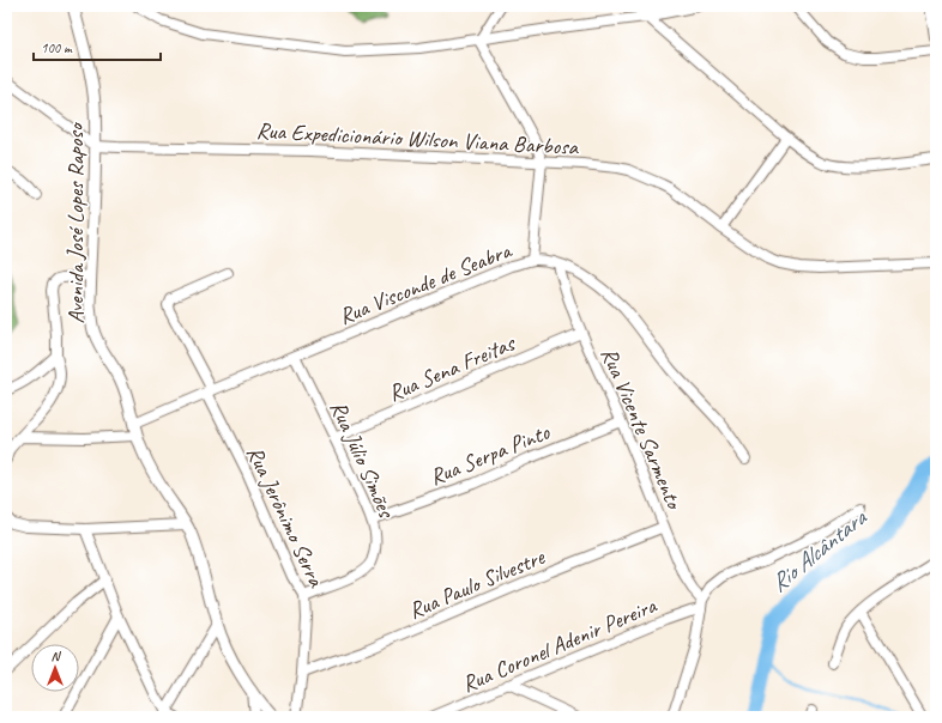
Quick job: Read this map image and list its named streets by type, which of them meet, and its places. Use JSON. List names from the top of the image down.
{
  "streets": {
    "street": [
      "Rua Expedicionário Wilson Viana Barbosa",
      "Avenida José Lopes Raposo",
      "Rua Visconde de Seabra",
      "Rua Sena Freitas",
      "Rua Vicente Sarmento",
      "Rua Serpa Pinto",
      "Rua Júlio Simões",
      "Rua Jerônimo Serra",
      "Rua Paulo Silvestre",
      "Rua Coronel Adenir Pereira"
    ]
  },
  "crossings": [
    ["Rua Expedicionário Wilson Viana Barbosa", "Avenida José Lopes Raposo"],
    ["Avenida José Lopes Raposo", "Rua Visconde de Seabra"],
    ["Rua Visconde de Seabra", "Rua Vicente Sarmento"],
    ["Rua Visconde de Seabra", "Rua Júlio Simões"],
    ["Rua Visconde de Seabra", "Rua Jerônimo Serra"],
    ["Rua Sena Freitas", "Rua Vicente Sarmento"],
    ["Rua Sena Freitas", "Rua Júlio Simões"],
    ["Rua Vicente Sarmento", "Rua Serpa Pinto"],
    ["Rua Vicente Sarmento", "Rua Paulo Silvestre"],
    ["Rua Vicente Sarmento", "Rua Coronel Adenir Pereira"],
    ["Rua Serpa Pinto", "Rua Júlio Simões"],
    ["Rua Júlio Simões", "Rua Jerônimo Serra"],
    ["Rua Jerônimo Serra", "Rua Paulo Silvestre"]
  ],
  "water": ["Rio Alcântara"],
  "scale_bar": "100 m",
  "north": "top"
}
